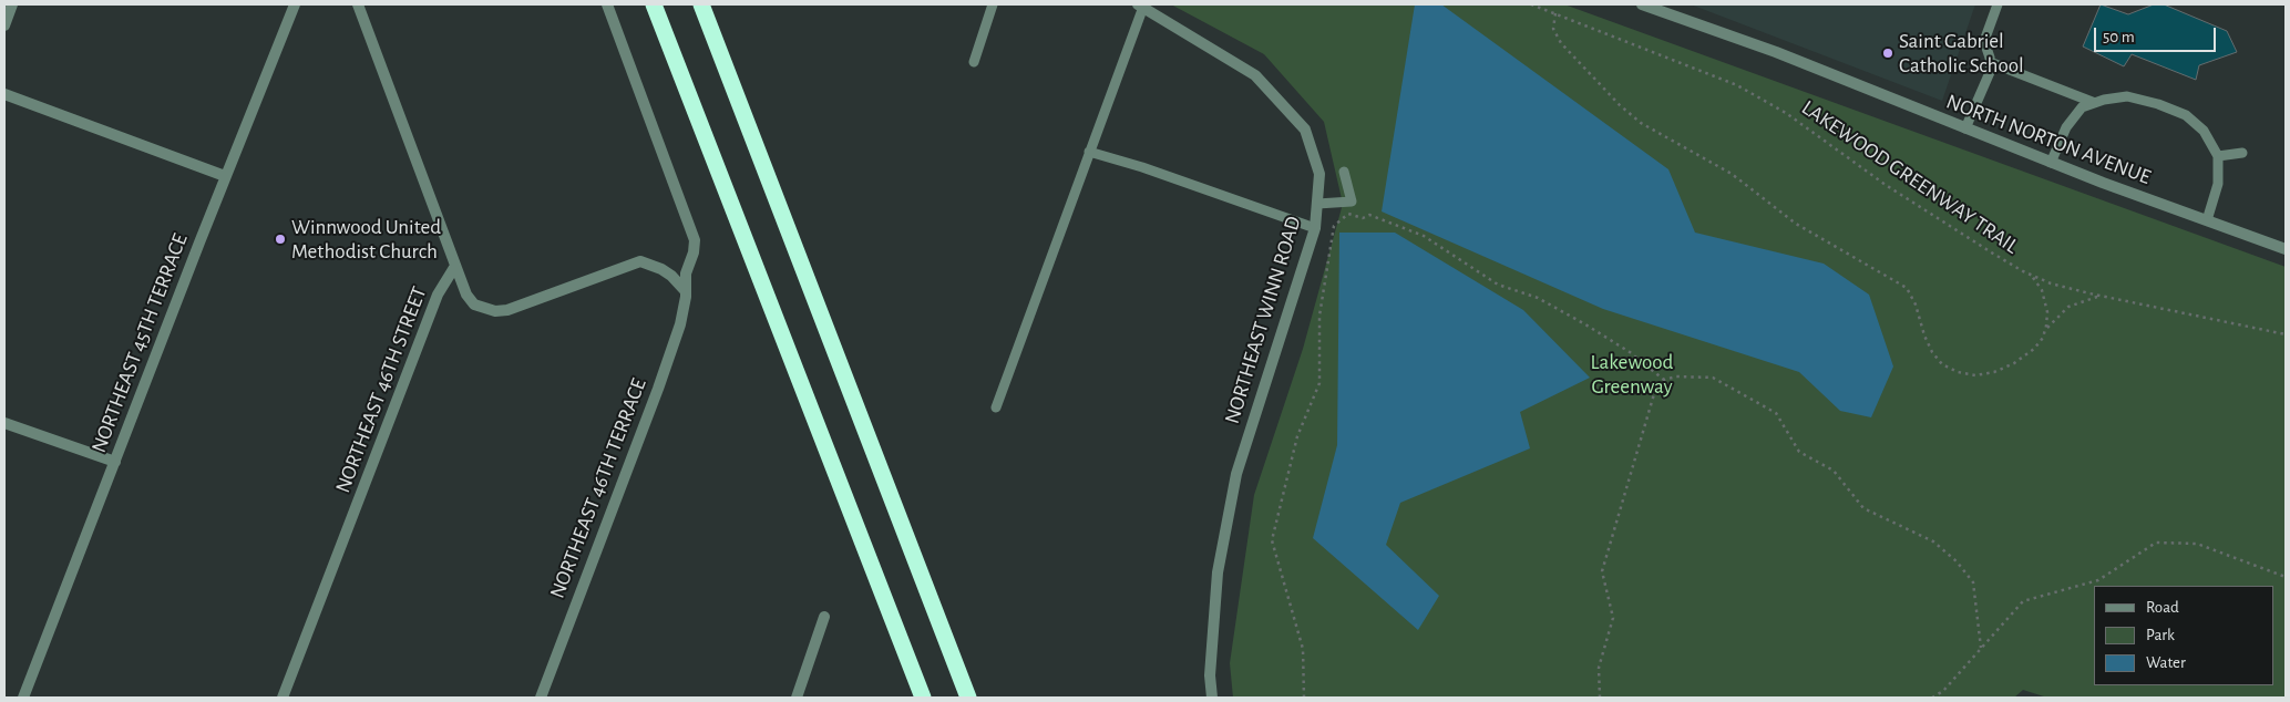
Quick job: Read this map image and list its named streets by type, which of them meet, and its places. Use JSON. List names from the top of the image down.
{
  "streets": {
    "street": [
      "NORTH NORTON AVENUE",
      "NORTHEAST WINN ROAD",
      "NORTHEAST 45TH TERRACE",
      "NORTHEAST 46TH STREET",
      "NORTHEAST 46TH TERRACE"
    ],
    "path": ["LAKEWOOD GREENWAY TRAIL"]
  },
  "parks": ["Lakewood Greenway"],
  "places": ["Saint Gabriel Catholic School", "Winnwood United Methodist Church"],
  "legend": ["Road", "Park", "Water"],
  "scale_bar": "50 m"
}
